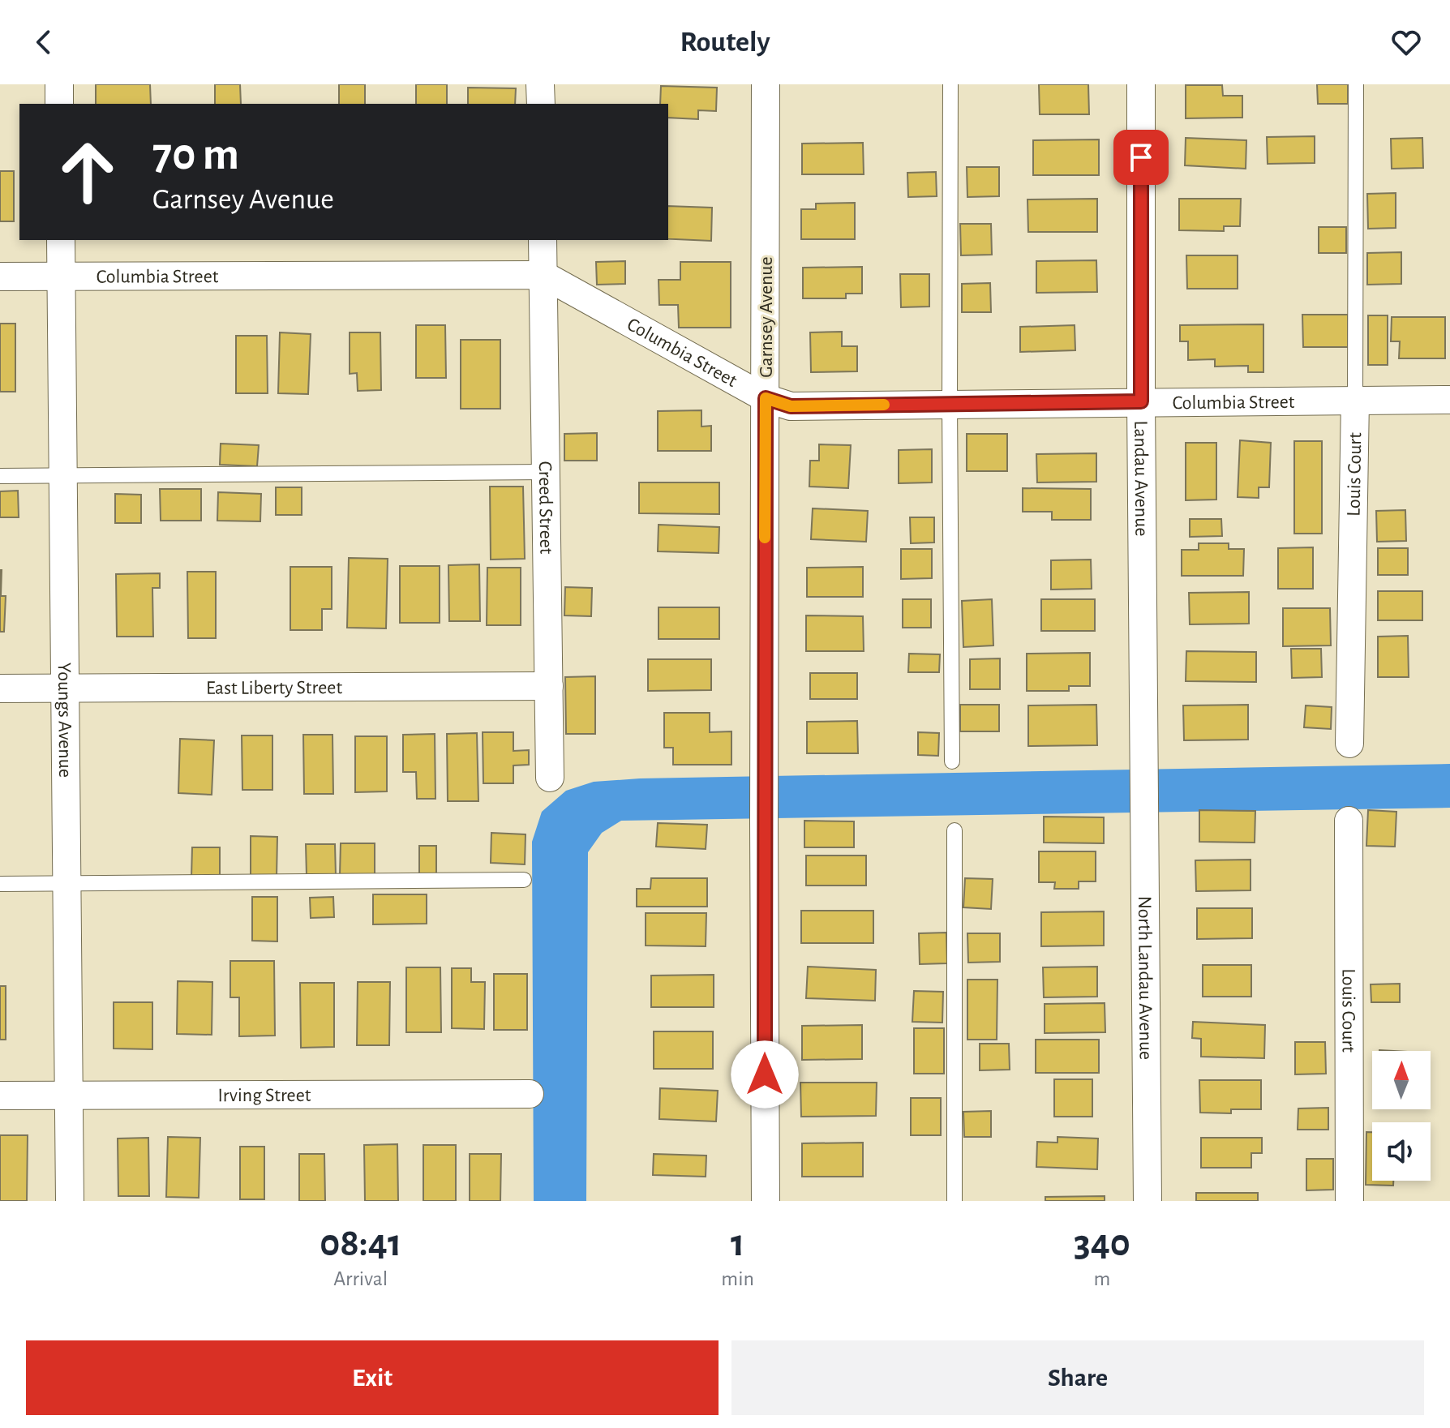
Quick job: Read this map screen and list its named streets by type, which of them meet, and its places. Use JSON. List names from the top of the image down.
{
  "streets": {
    "street": [
      "Columbia Street",
      "Garnsey Avenue",
      "Louis Court",
      "Landau Avenue",
      "Creed Street",
      "East Liberty Street",
      "Youngs Avenue",
      "North Landau Avenue",
      "Irving Street"
    ]
  },
  "crossings": [
    ["Columbia Street", "Garnsey Avenue"],
    ["Columbia Street", "Louis Court"],
    ["Columbia Street", "Landau Avenue"],
    ["Columbia Street", "Creed Street"],
    ["Columbia Street", "Youngs Avenue"],
    ["Landau Avenue", "North Landau Avenue"],
    ["Creed Street", "East Liberty Street"],
    ["East Liberty Street", "Youngs Avenue"],
    ["Youngs Avenue", "Irving Street"]
  ],
  "north": "top",
  "page": {
    "header": "Routely",
    "turn": ["70 m", "Garnsey Avenue"],
    "eta": [
      "08:41",
      "Arrival",
      "1",
      "min",
      "340",
      "m"
    ],
    "buttons": ["Exit", "Share"]
  }
}
